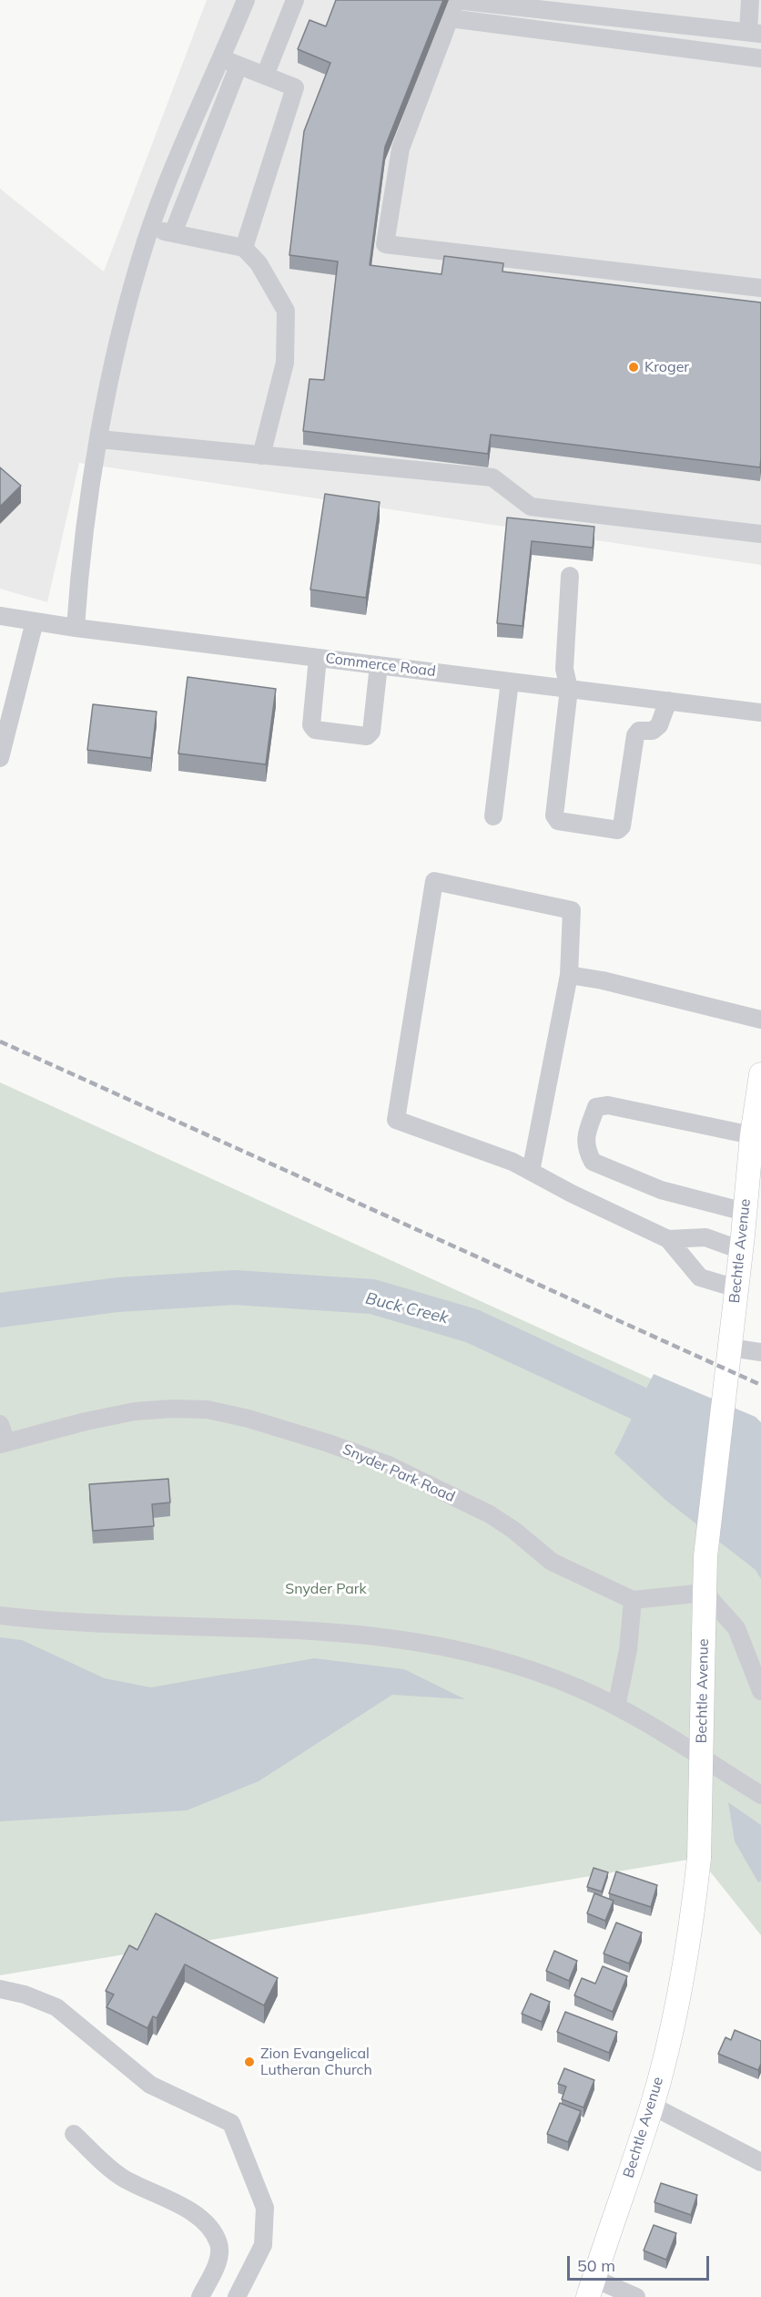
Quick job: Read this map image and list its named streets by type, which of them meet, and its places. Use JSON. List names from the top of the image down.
{
  "streets": {
    "main road": ["Bechtle Avenue"],
    "street": ["Commerce Road", "Snyder Park Road"]
  },
  "water": ["Buck Creek"],
  "parks": ["Snyder Park"],
  "places": ["Kroger", "Zion Evangelical Lutheran Church"],
  "scale_bar": "50 m"
}
